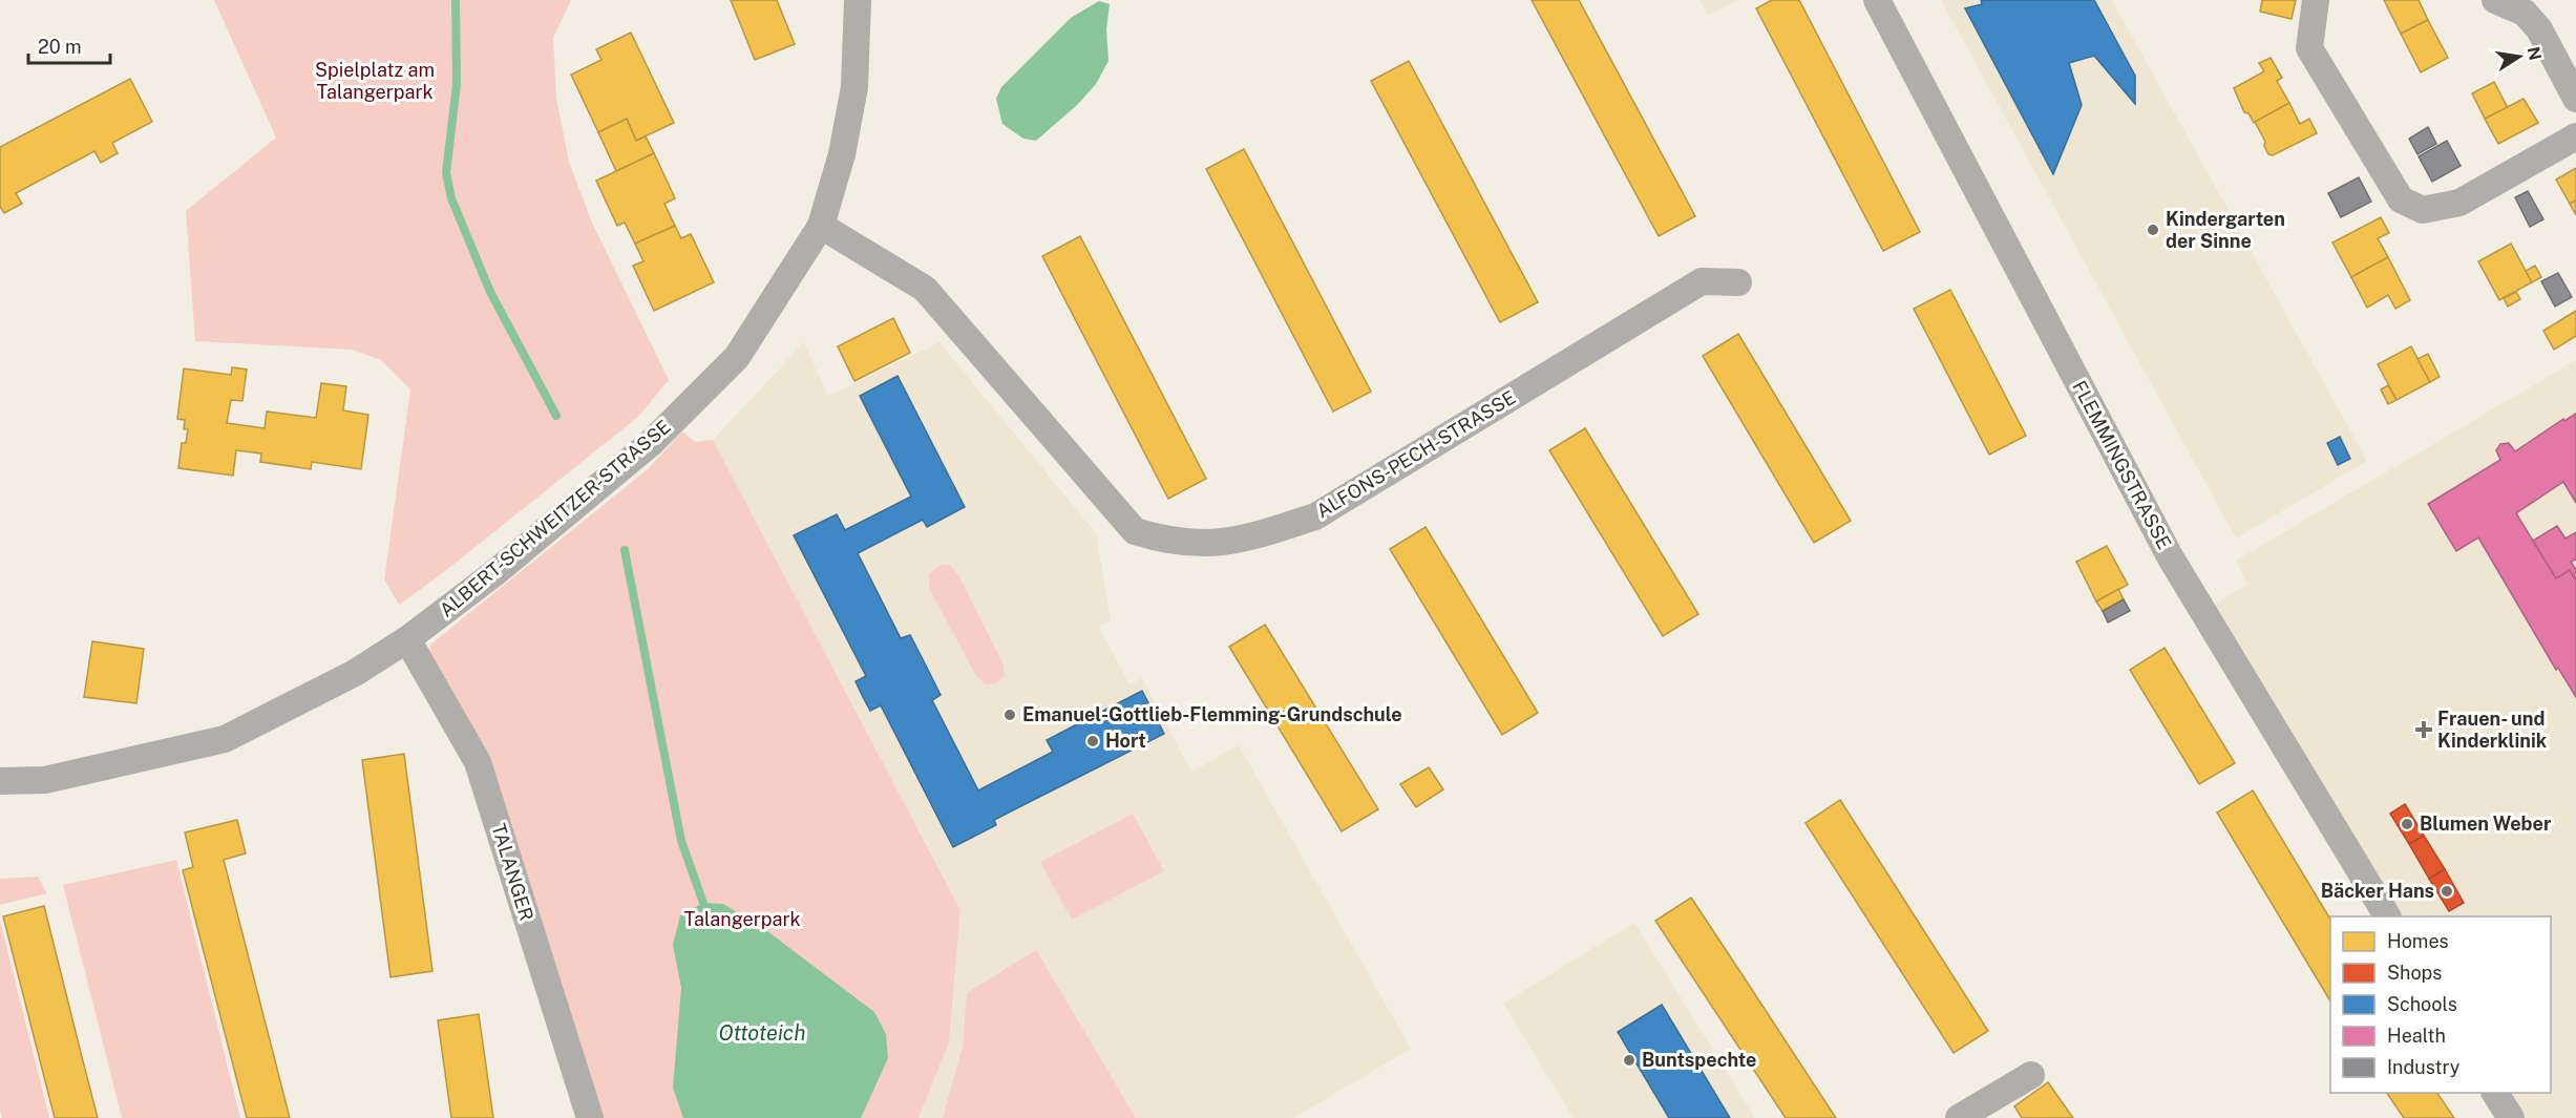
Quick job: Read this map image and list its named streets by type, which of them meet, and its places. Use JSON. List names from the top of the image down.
{
  "streets": {
    "street": [
      "ALFONS-PECH-STRASSE",
      "FLEMMINGSTRASSE",
      "ALBERT-SCHWEITZER-STRASSE",
      "TALANGER"
    ]
  },
  "crossings": [
    ["ALFONS-PECH-STRASSE", "ALBERT-SCHWEITZER-STRASSE"],
    ["ALBERT-SCHWEITZER-STRASSE", "TALANGER"]
  ],
  "water": ["Ottoteich"],
  "parks": ["Spielplatz am Talangerpark", "Talangerpark"],
  "places": {
    "other": [
      "Kindergarten der Sinne",
      "Emanuel-Gottlieb-Flemming-Grundschule",
      "Hort",
      "Blumen Weber",
      "Bäcker Hans",
      "Buntspechte"
    ],
    "health": ["Frauen- und Kinderklinik"]
  },
  "legend": [
    "Homes",
    "Shops",
    "Schools",
    "Health",
    "Industry"
  ],
  "scale_bar": "20 m",
  "north": "right"
}
